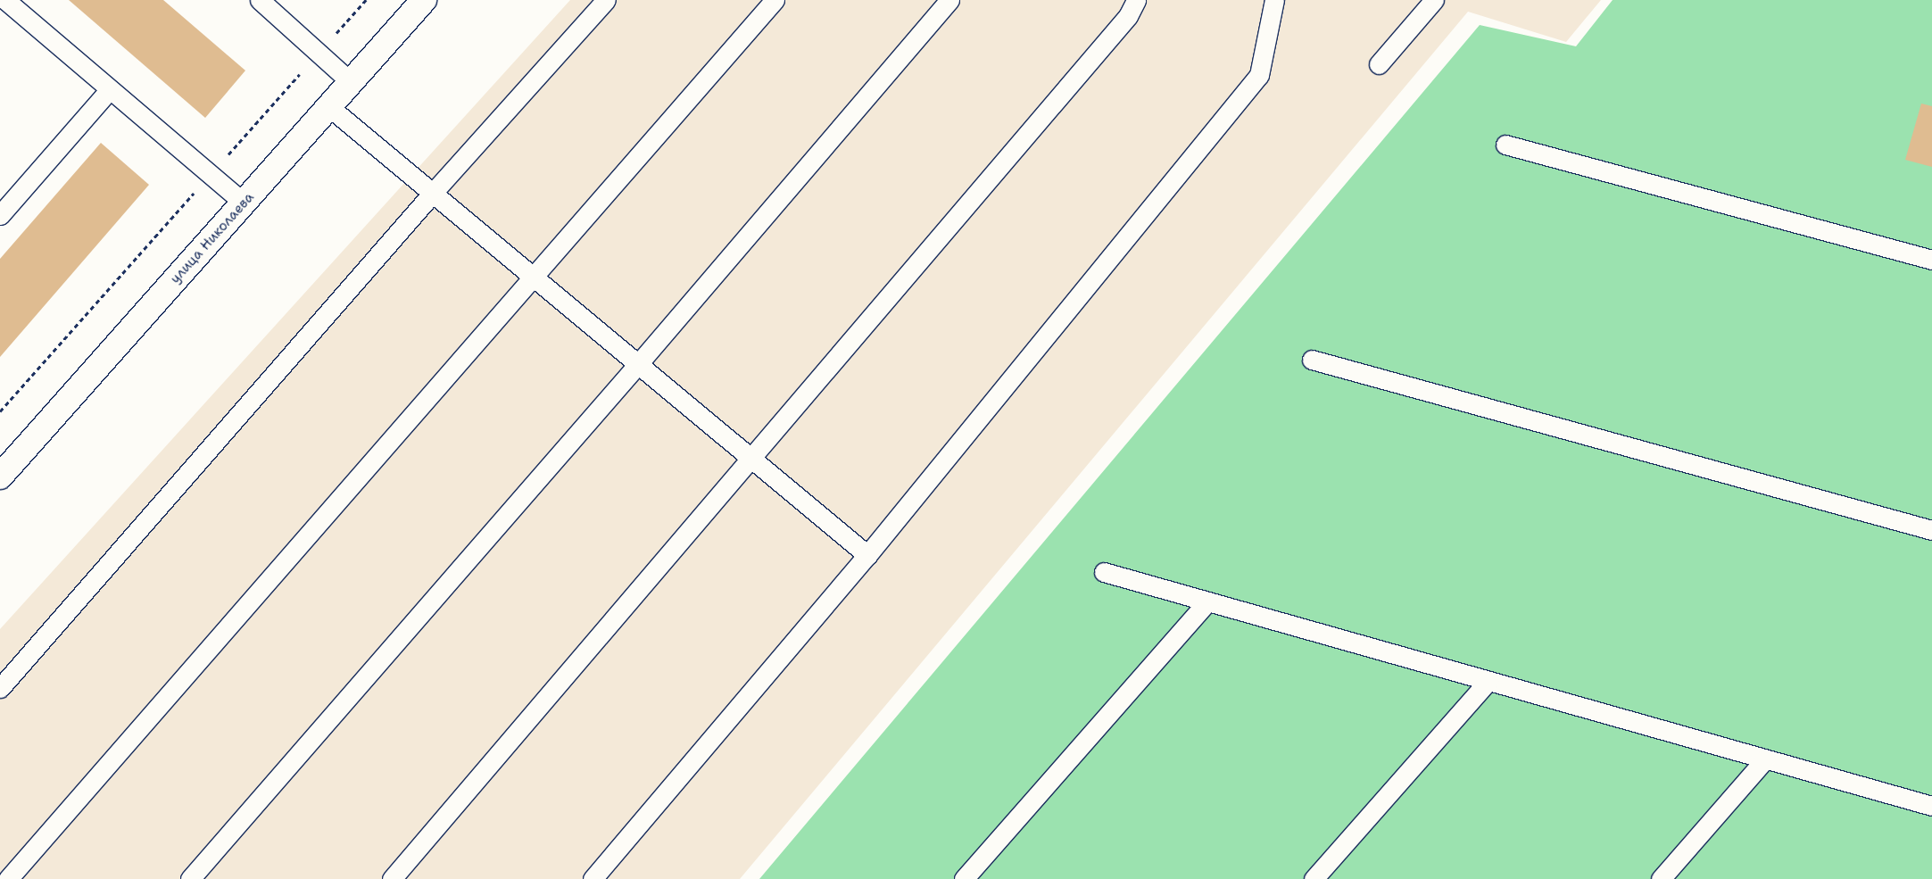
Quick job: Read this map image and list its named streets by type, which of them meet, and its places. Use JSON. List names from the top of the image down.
{
  "streets": {
    "main road": ["улица Николаева"]
  }
}
